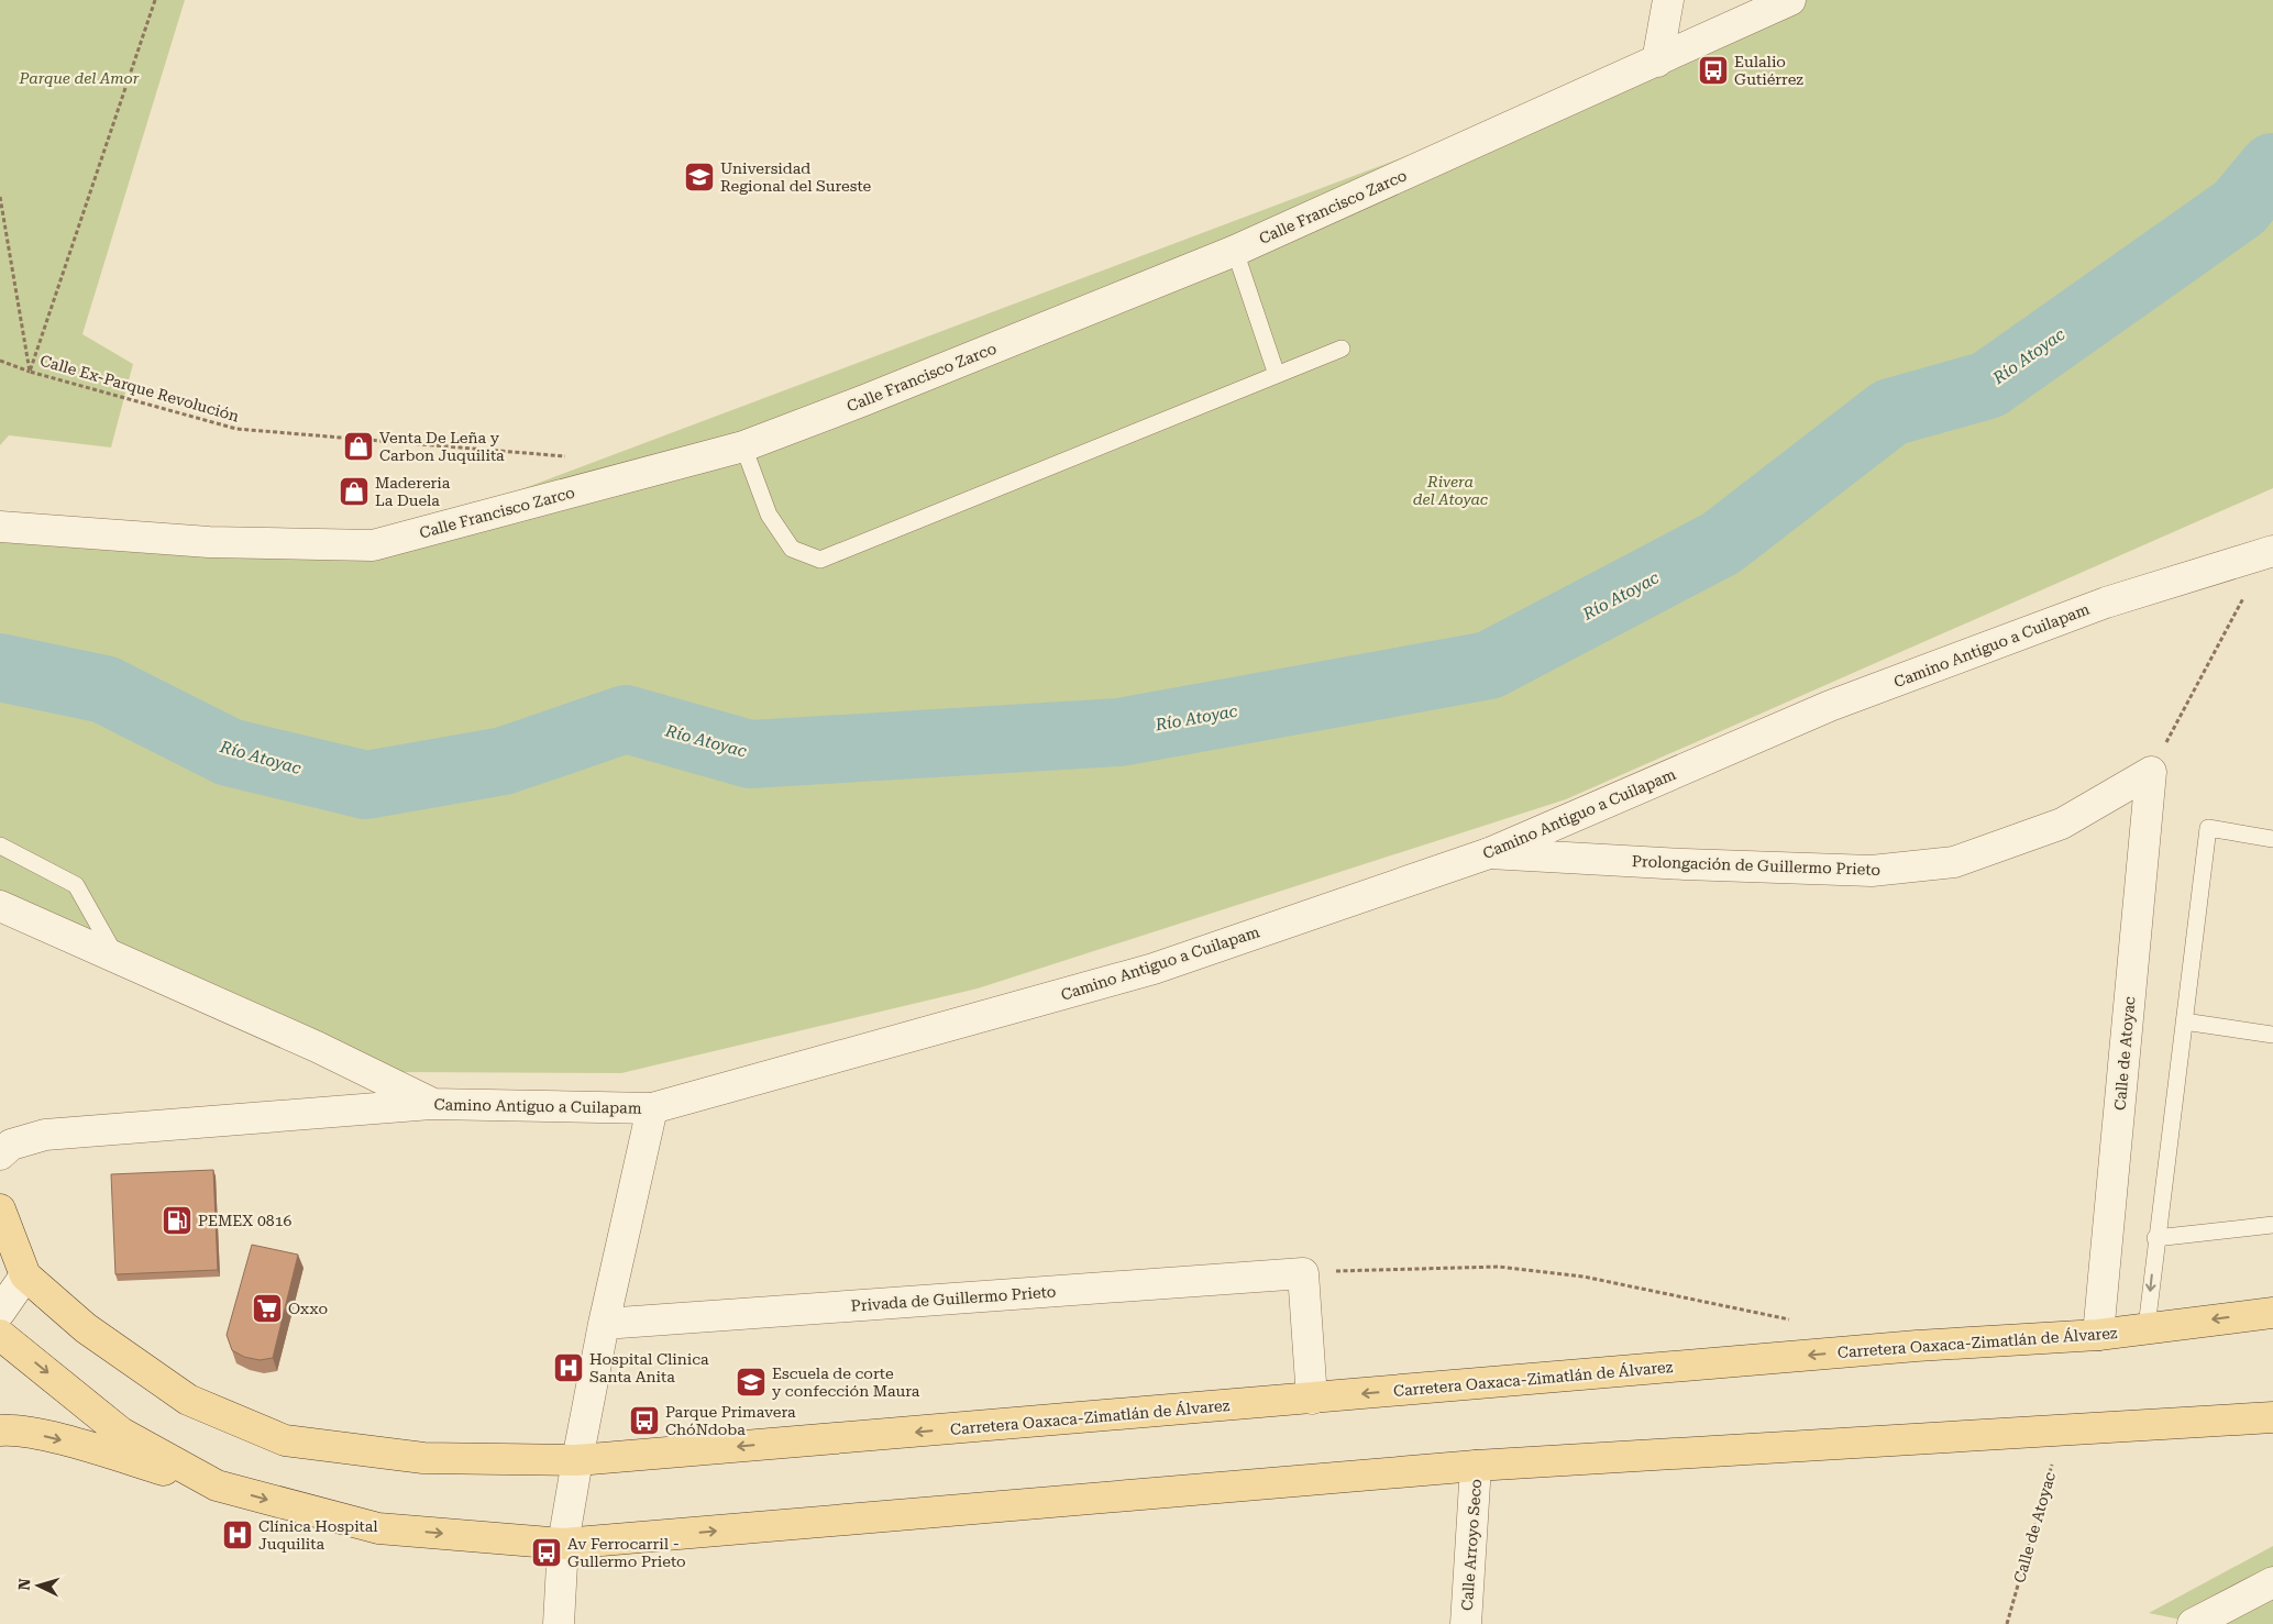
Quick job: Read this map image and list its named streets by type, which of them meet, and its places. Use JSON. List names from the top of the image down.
{
  "streets": {
    "main road": ["Carretera Oaxaca-Zimatlán de Álvarez"],
    "street": [
      "Calle Francisco Zarco",
      "Camino Antiguo a Cuilapam",
      "Prolongación de Guillermo Prieto",
      "Calle de Atoyac",
      "Privada de Guillermo Prieto",
      "Calle Arroyo Seco"
    ],
    "path": ["Calle Ex-Parque Revolución"]
  },
  "crossings": [
    ["Camino Antiguo a Cuilapam", "Prolongación de Guillermo Prieto"],
    ["Prolongación de Guillermo Prieto", "Calle de Atoyac"],
    ["Calle de Atoyac", "Carretera Oaxaca-Zimatlán de Álvarez"]
  ],
  "water": ["Río Atoyac"],
  "parks": ["Parque del Amor", "Rivera del Atoyac"],
  "places": {
    "bus stop": ["Eulalio Gutiérrez", "Parque Primavera Cho´Ndoba", "Av Ferrocarril - Gullermo Prieto"],
    "school or university": ["Universidad Regional del Sureste", "Escuela de corte y confección Maura"],
    "shop": ["Venta De Leña y Carbon Juquilita", "Madereria La Duela"],
    "fuel station": ["PEMEX 0816"],
    "supermarket": ["Oxxo"],
    "hospital": ["Hospital Clinica Santa Anita", "Clínica Hospital Juquilita"]
  },
  "north": "left"
}
